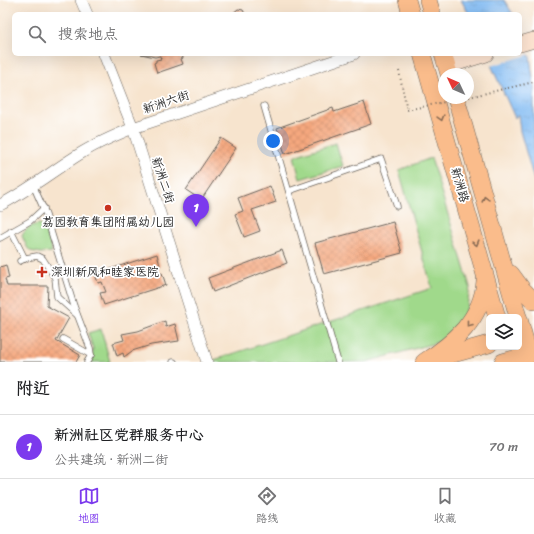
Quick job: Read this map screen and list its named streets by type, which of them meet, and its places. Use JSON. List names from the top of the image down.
{
  "streets": {
    "main road": ["新洲路"],
    "street": ["新洲六街", "新洲二街"]
  },
  "crossings": [
    ["新洲六街", "新洲二街"]
  ],
  "places": {
    "other": ["荔园教育集团附属幼儿园"],
    "health": ["深圳新风和睦家医院"]
  },
  "north": "top left",
  "page": {
    "search": "搜索地点",
    "pins": "1",
    "heading": "附近",
    "list": [
      {
        "mark": "1",
        "name": "新洲社区党群服务中心",
        "note": "公共建筑 · 新洲二街",
        "value": "70 m"
      }
    ],
    "nav": ["地图", "路线", "收藏"]
  }
}
